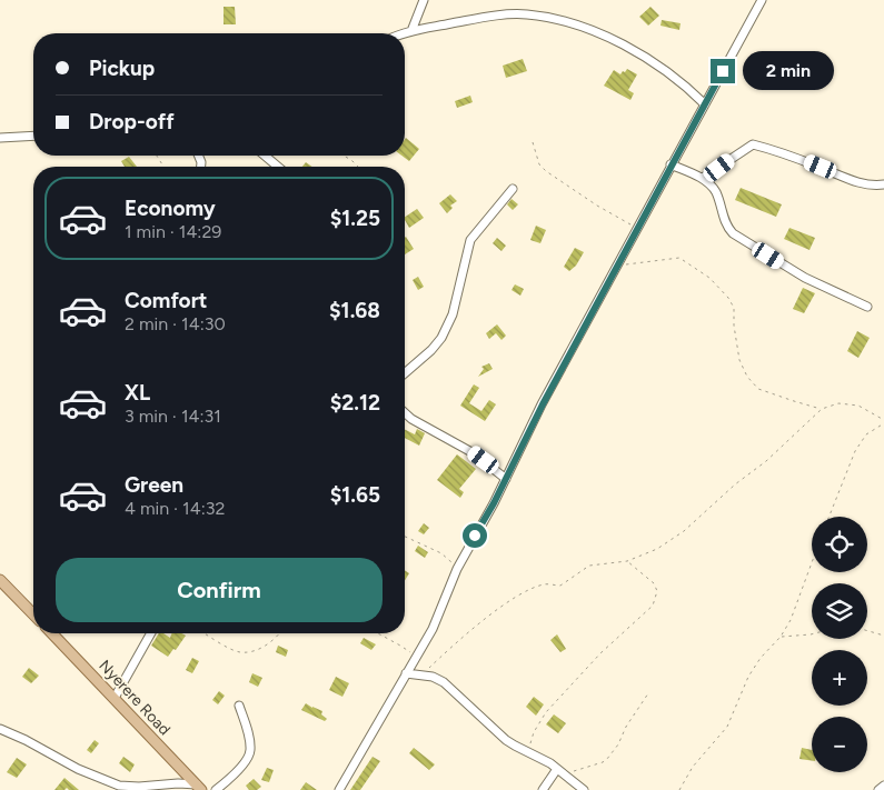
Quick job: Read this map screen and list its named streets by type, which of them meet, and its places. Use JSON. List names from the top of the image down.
{
  "streets": {
    "main road": ["Nyerere Road"]
  },
  "page": {
    "banner": ["Pickup", "Drop-off"],
    "bubble": "2 min",
    "list": [
      {
        "name": "Economy",
        "note": "1 min · 14:29",
        "value": "$1.25"
      },
      {
        "name": "Comfort",
        "note": "2 min · 14:30",
        "value": "$1.68"
      },
      {
        "name": "XL",
        "note": "3 min · 14:31",
        "value": "$2.12"
      },
      {
        "name": "Green",
        "note": "4 min · 14:32",
        "value": "$1.65"
      }
    ],
    "map_buttons": ["+", "−"],
    "buttons": "Confirm"
  }
}
